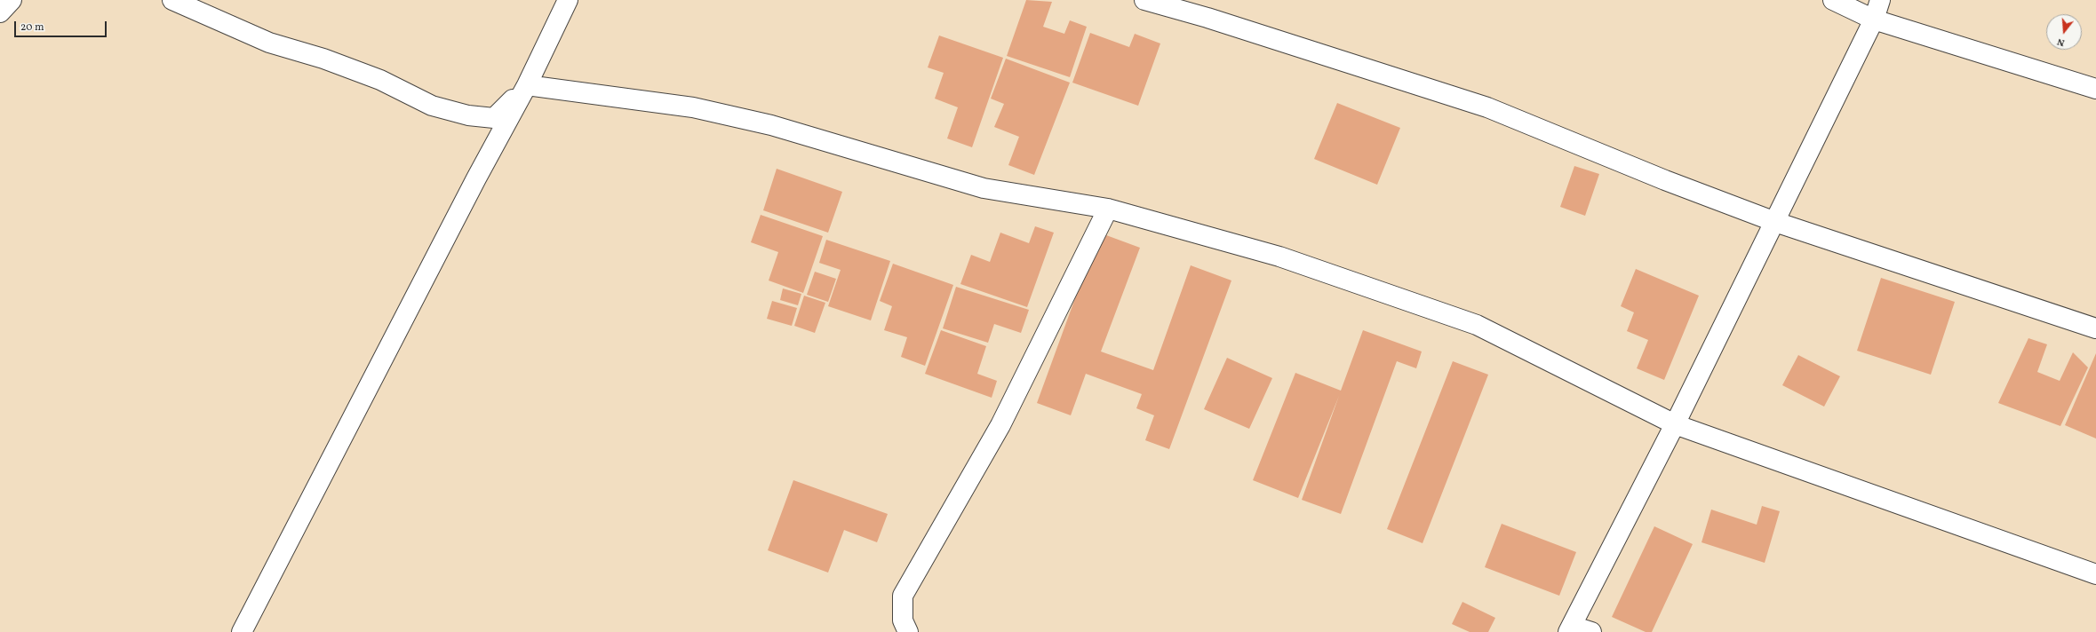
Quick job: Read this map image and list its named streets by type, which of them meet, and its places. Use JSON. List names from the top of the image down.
{
  "scale_bar": "20 m",
  "north": "bottom"
}
